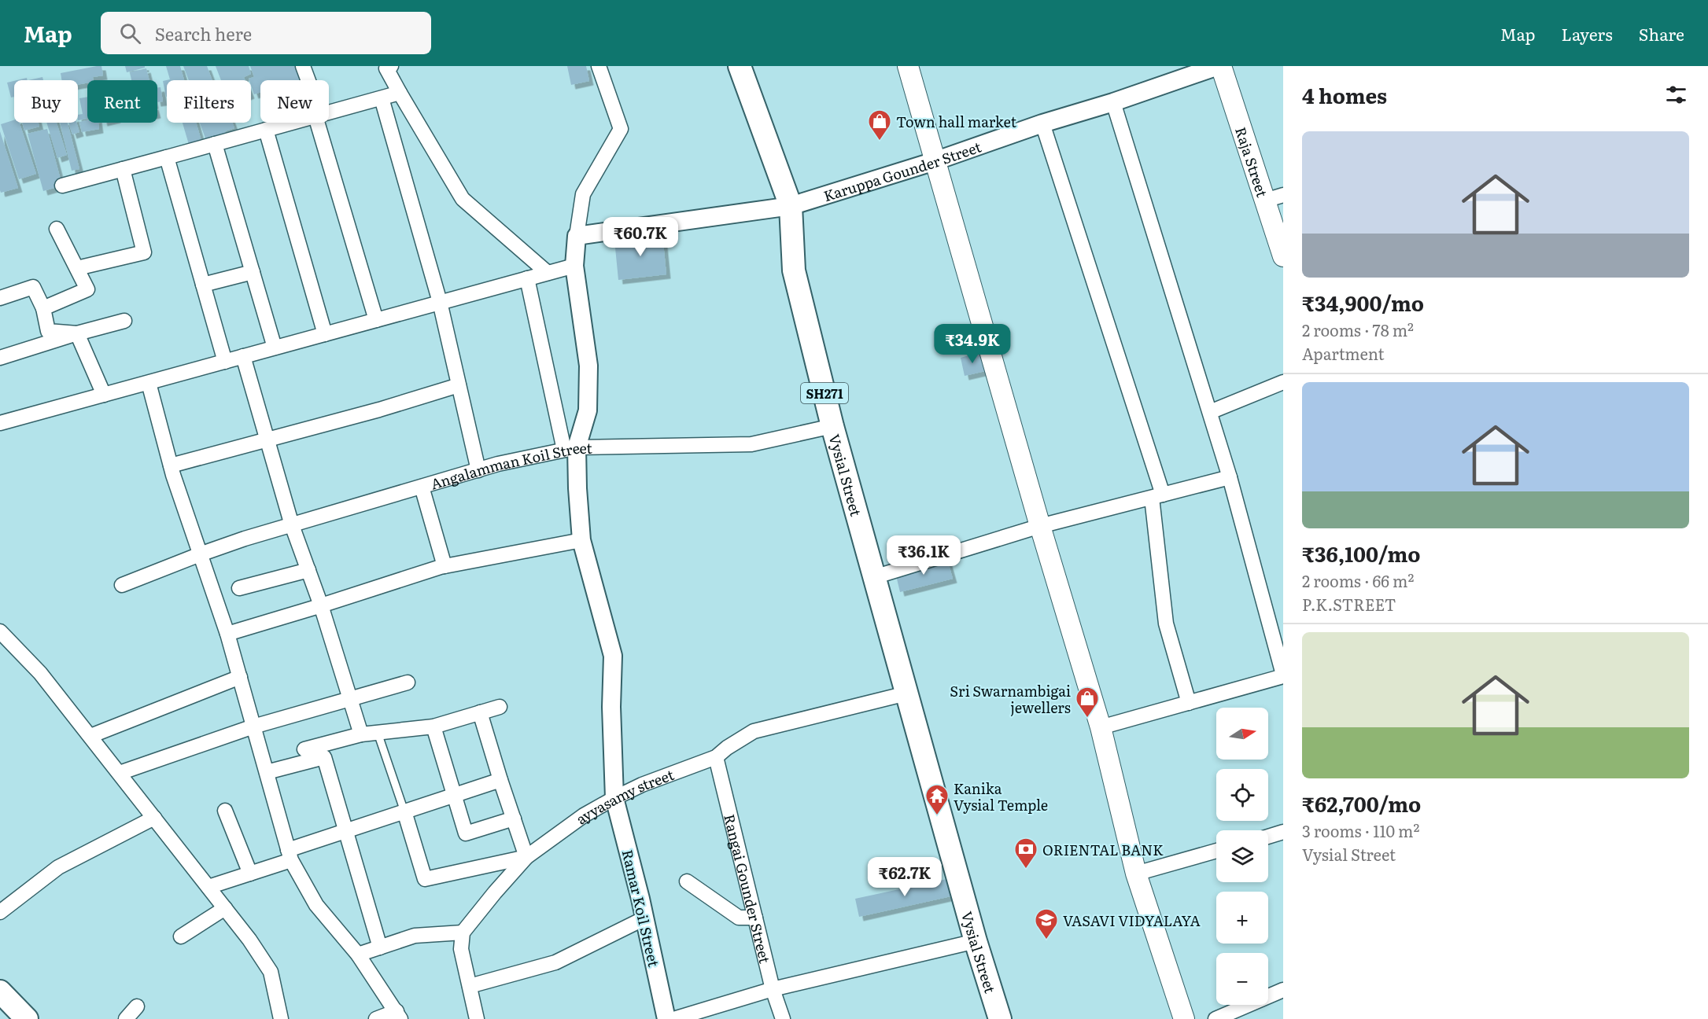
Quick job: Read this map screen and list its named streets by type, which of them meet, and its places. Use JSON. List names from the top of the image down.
{
  "streets": {
    "main road": ["Raja Street", "SH271", "Vysial Street"],
    "street": [
      "Karuppa Gounder Street",
      "Angalamman Koil Street",
      "ayyasamy street",
      "Rangai Gounder Street",
      "Ramar Koil Street"
    ]
  },
  "crossings": [
    ["Raja Street", "Karuppa Gounder Street"],
    ["Karuppa Gounder Street", "Vysial Street"],
    ["Karuppa Gounder Street", "Ramar Koil Street"],
    ["Angalamman Koil Street", "Vysial Street"],
    ["Angalamman Koil Street", "Ramar Koil Street"],
    ["Vysial Street", "ayyasamy street"],
    ["ayyasamy street", "Rangai Gounder Street"],
    ["ayyasamy street", "Ramar Koil Street"]
  ],
  "places": {
    "shop": ["Town hall market", "Sri Swarnambigai jewellers"],
    "temple": ["Kanika Vysial Temple"],
    "bank": ["ORIENTAL BANK"],
    "school or university": ["VASAVI VIDYALAYA"]
  },
  "north": "right",
  "page": {
    "header": "Map",
    "search": "Search here",
    "nav": ["Map", "Layers", "Share"],
    "heading": "4 homes",
    "chip": [
      "Buy",
      "Rent",
      "Filters",
      "New"
    ],
    "list": [
      {
        "name": "₹34,900/mo",
        "note": "2 rooms · 78 m² · Apartment"
      },
      {
        "name": "₹36,100/mo",
        "note": "2 rooms · 66 m² · P.K.STREET"
      },
      {
        "name": "₹62,700/mo",
        "note": "3 rooms · 110 m² · Vysial Street"
      }
    ],
    "price": [
      "₹60.7K",
      "₹34.9K",
      "₹36.1K",
      "₹62.7K"
    ],
    "map_buttons": ["+", "−"]
  }
}
